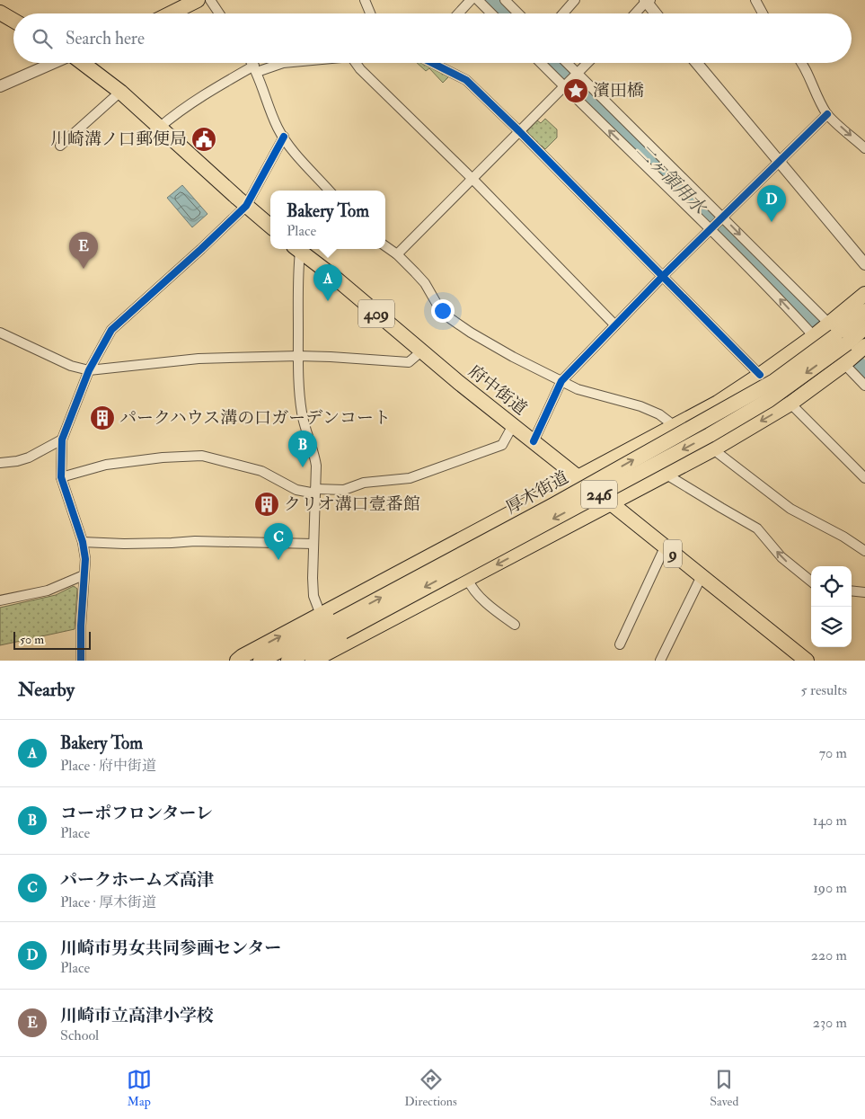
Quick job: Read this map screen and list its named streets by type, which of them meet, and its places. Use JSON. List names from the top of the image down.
{
  "streets": {
    "main road": [
      "409",
      "府中街道",
      "厚木街道",
      "246",
      "9"
    ]
  },
  "crossings": [
    ["府中街道", "246"],
    ["厚木街道", "246"]
  ],
  "water": ["二ヶ領用水"],
  "places": {
    "place": ["濱田橋"],
    "public building": ["川崎溝ノ口郵便局"],
    "building": ["パークハウス溝の口ガーデンコート", "クリオ溝口壹番館"]
  },
  "scale_bar": "50 m",
  "page": {
    "search": "Search here",
    "pins": [
      "D",
      "E",
      "A",
      "B",
      "C"
    ],
    "popup": ["Bakery Tom", "Place"],
    "scale": "50 m",
    "heading": ["Nearby", "5 results"],
    "list": [
      {
        "mark": "A",
        "name": "Bakery Tom",
        "note": "Place · 府中街道",
        "value": "70 m"
      },
      {
        "mark": "B",
        "name": "コーポフロンターレ",
        "note": "Place",
        "value": "140 m"
      },
      {
        "mark": "C",
        "name": "パークホームズ高津",
        "note": "Place · 厚木街道",
        "value": "190 m"
      },
      {
        "mark": "D",
        "name": "川崎市男女共同参画センター",
        "note": "Place",
        "value": "220 m"
      },
      {
        "mark": "E",
        "name": "川崎市立高津小学校",
        "note": "School",
        "value": "230 m"
      }
    ],
    "nav": ["Map", "Directions", "Saved"]
  }
}
